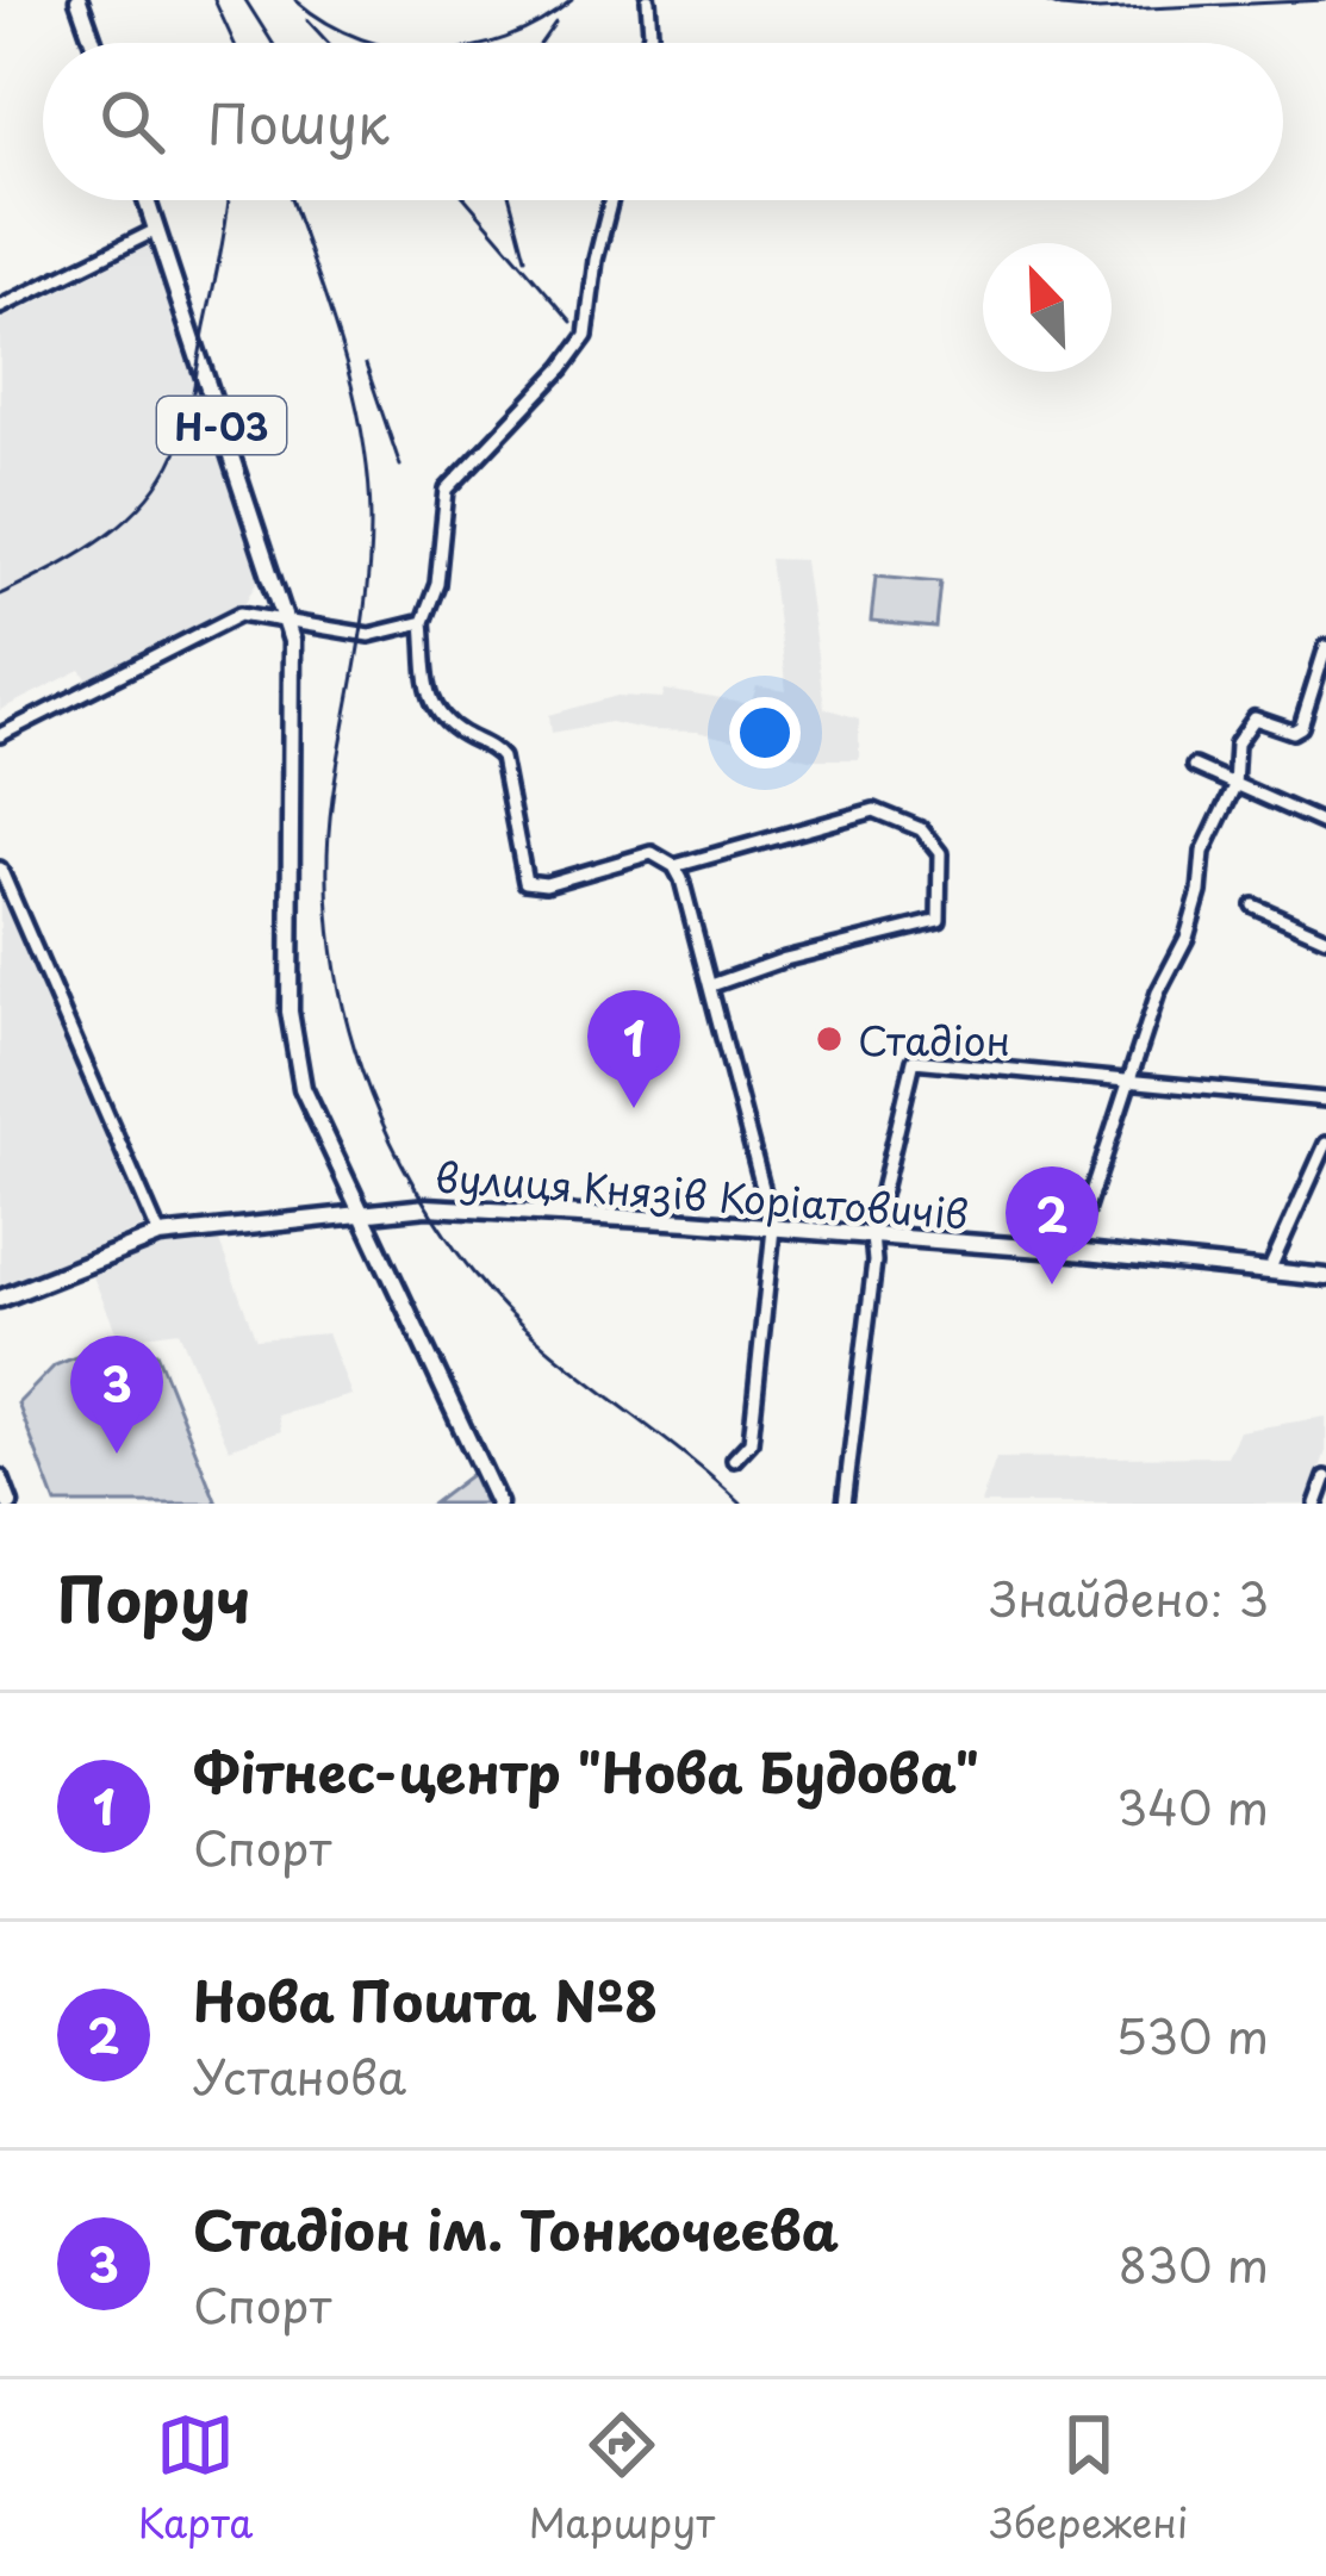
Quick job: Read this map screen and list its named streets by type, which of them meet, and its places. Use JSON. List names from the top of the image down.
{
  "streets": {
    "main road": ["Н-03", "вулиця Князів Коріатовичів"]
  },
  "crossings": [
    ["Н-03", "вулиця Князів Коріатовичів"]
  ],
  "places": ["Стадіон"],
  "north": "top left",
  "page": {
    "search": "Пошук",
    "pins": ["1", "2", "3"],
    "heading": ["Поруч", "Знайдено: 3"],
    "list": [
      {
        "mark": "1",
        "name": "Фітнес-центр \"Нова Будова\"",
        "note": "Спорт",
        "value": "340 m"
      },
      {
        "mark": "2",
        "name": "Нова Пошта №8",
        "note": "Установа",
        "value": "530 m"
      },
      {
        "mark": "3",
        "name": "Стадіон ім. Тонкочеєва",
        "note": "Спорт",
        "value": "830 m"
      }
    ],
    "nav": ["Карта", "Маршрут", "Збережені"]
  }
}
